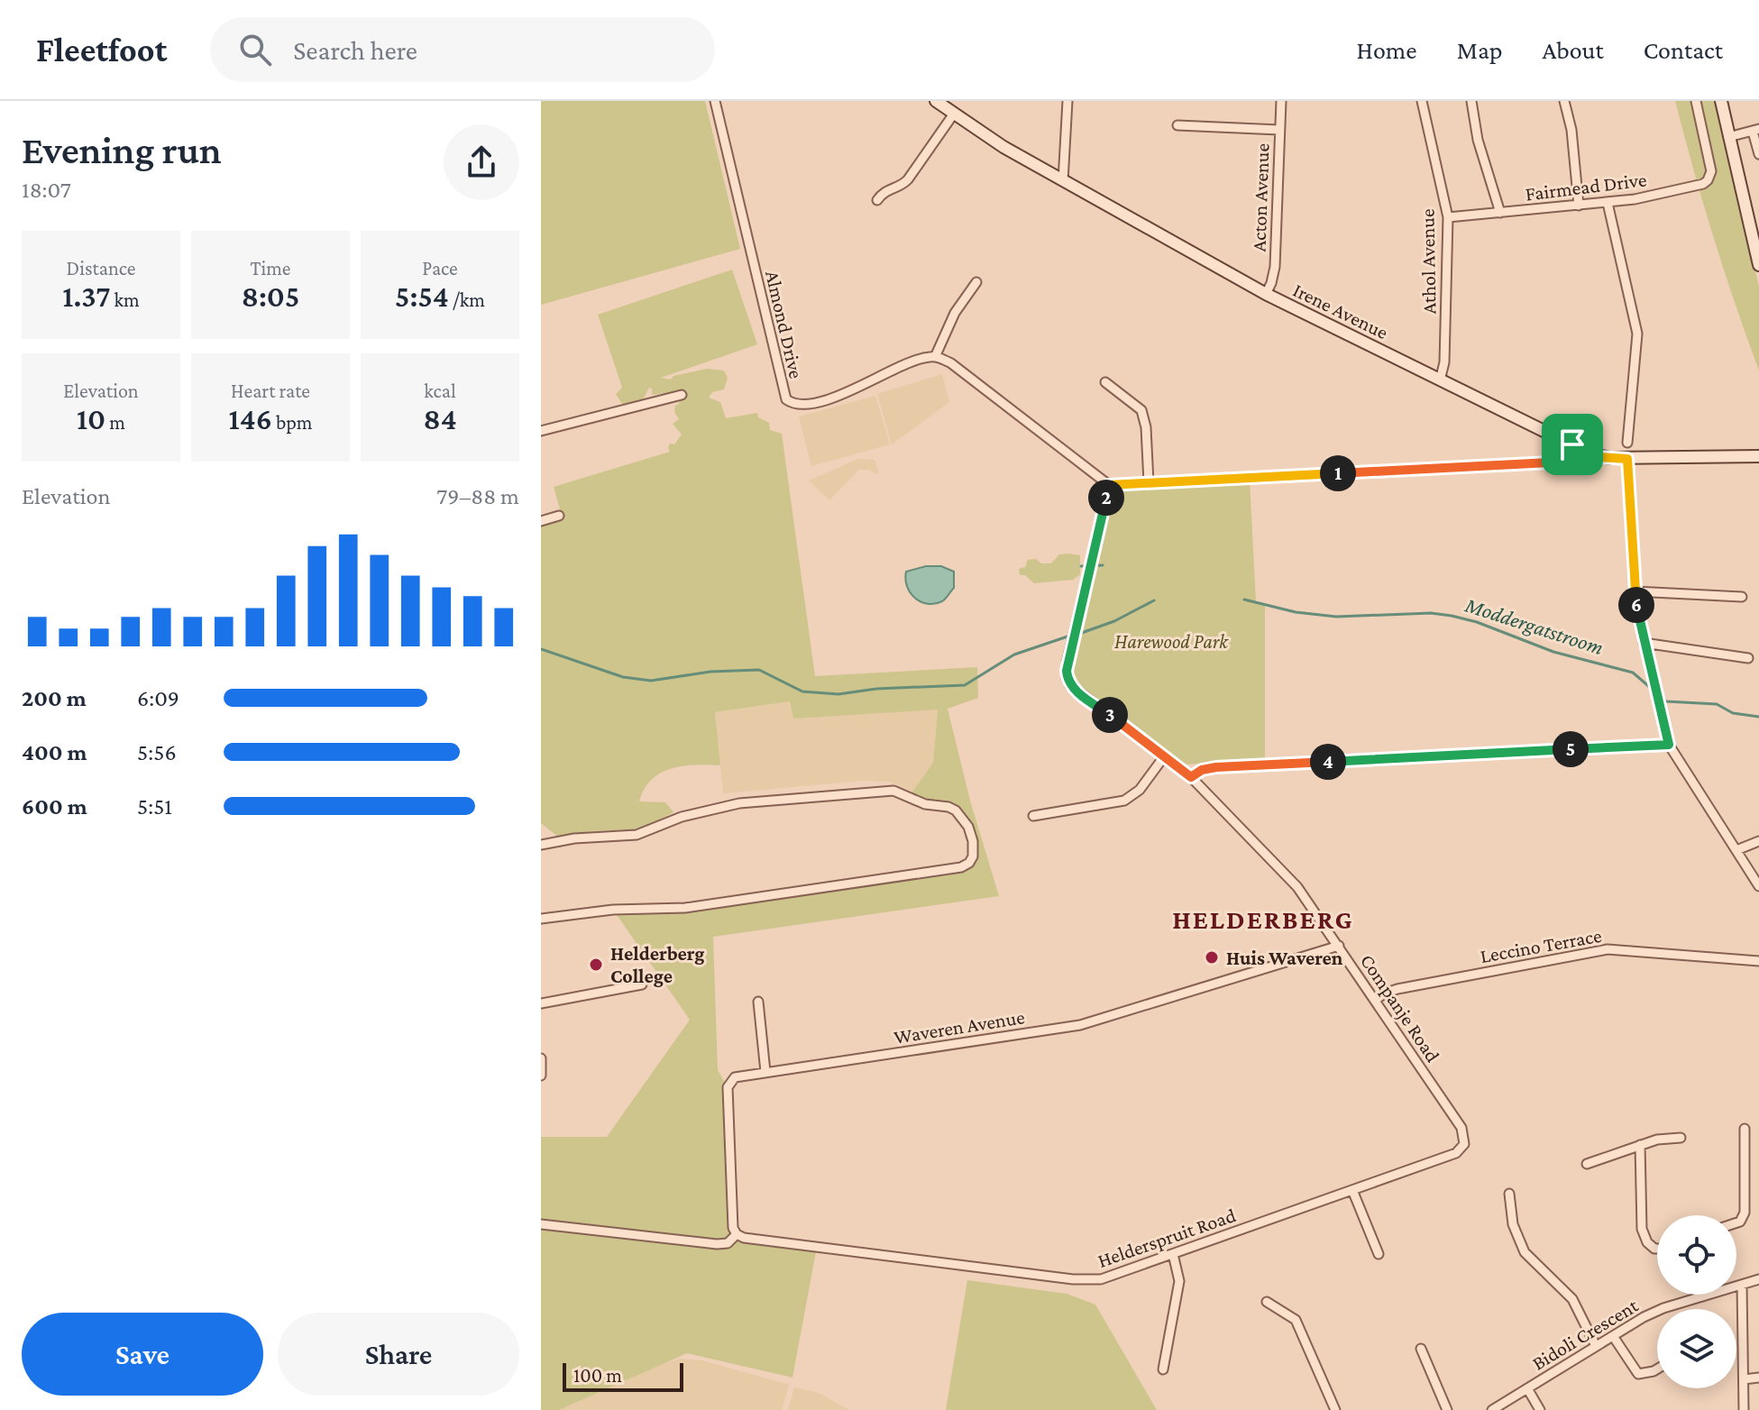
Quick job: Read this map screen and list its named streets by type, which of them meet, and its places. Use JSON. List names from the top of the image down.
{
  "streets": {
    "street": [
      "Fairmead Drive",
      "Acton Avenue",
      "Athol Avenue",
      "Irene Avenue",
      "Almond Drive",
      "Leccino Terrace",
      "Companje Road",
      "Waveren Avenue",
      "Helderspruit Road",
      "Bidoli Crescent"
    ]
  },
  "crossings": [
    ["Fairmead Drive", "Athol Avenue"],
    ["Acton Avenue", "Irene Avenue"],
    ["Athol Avenue", "Irene Avenue"],
    ["Leccino Terrace", "Companje Road"],
    ["Companje Road", "Waveren Avenue"],
    ["Companje Road", "Helderspruit Road"],
    ["Waveren Avenue", "Helderspruit Road"]
  ],
  "districts": ["HELDERBERG"],
  "water": ["Moddergatstroom"],
  "parks": ["Harewood Park"],
  "places": ["Huis Waveren", "Helderberg College"],
  "scale_bar": "100 m",
  "page": {
    "header": "Fleetfoot",
    "search": "Search here",
    "nav": [
      "Home",
      "Map",
      "About",
      "Contact"
    ],
    "heading": ["Evening run", "18:07"],
    "stats": [
      ["Distance", "1.37 km"],
      ["Time", "8:05"],
      ["Pace", "5:54 /km"],
      ["Elevation", "10 m"],
      ["Heart rate", "146 bpm"],
      ["kcal", "84"]
    ],
    "pins": [
      "1",
      "2",
      "6",
      "3",
      "5",
      "4"
    ],
    "chart": ["Elevation", "79–88 m"],
    "list": [
      {
        "name": "200 m",
        "note": "6:09"
      },
      {
        "name": "400 m",
        "note": "5:56"
      },
      {
        "name": "600 m",
        "note": "5:51"
      }
    ],
    "buttons": ["Save", "Share"],
    "scale": "100 m"
  }
}
